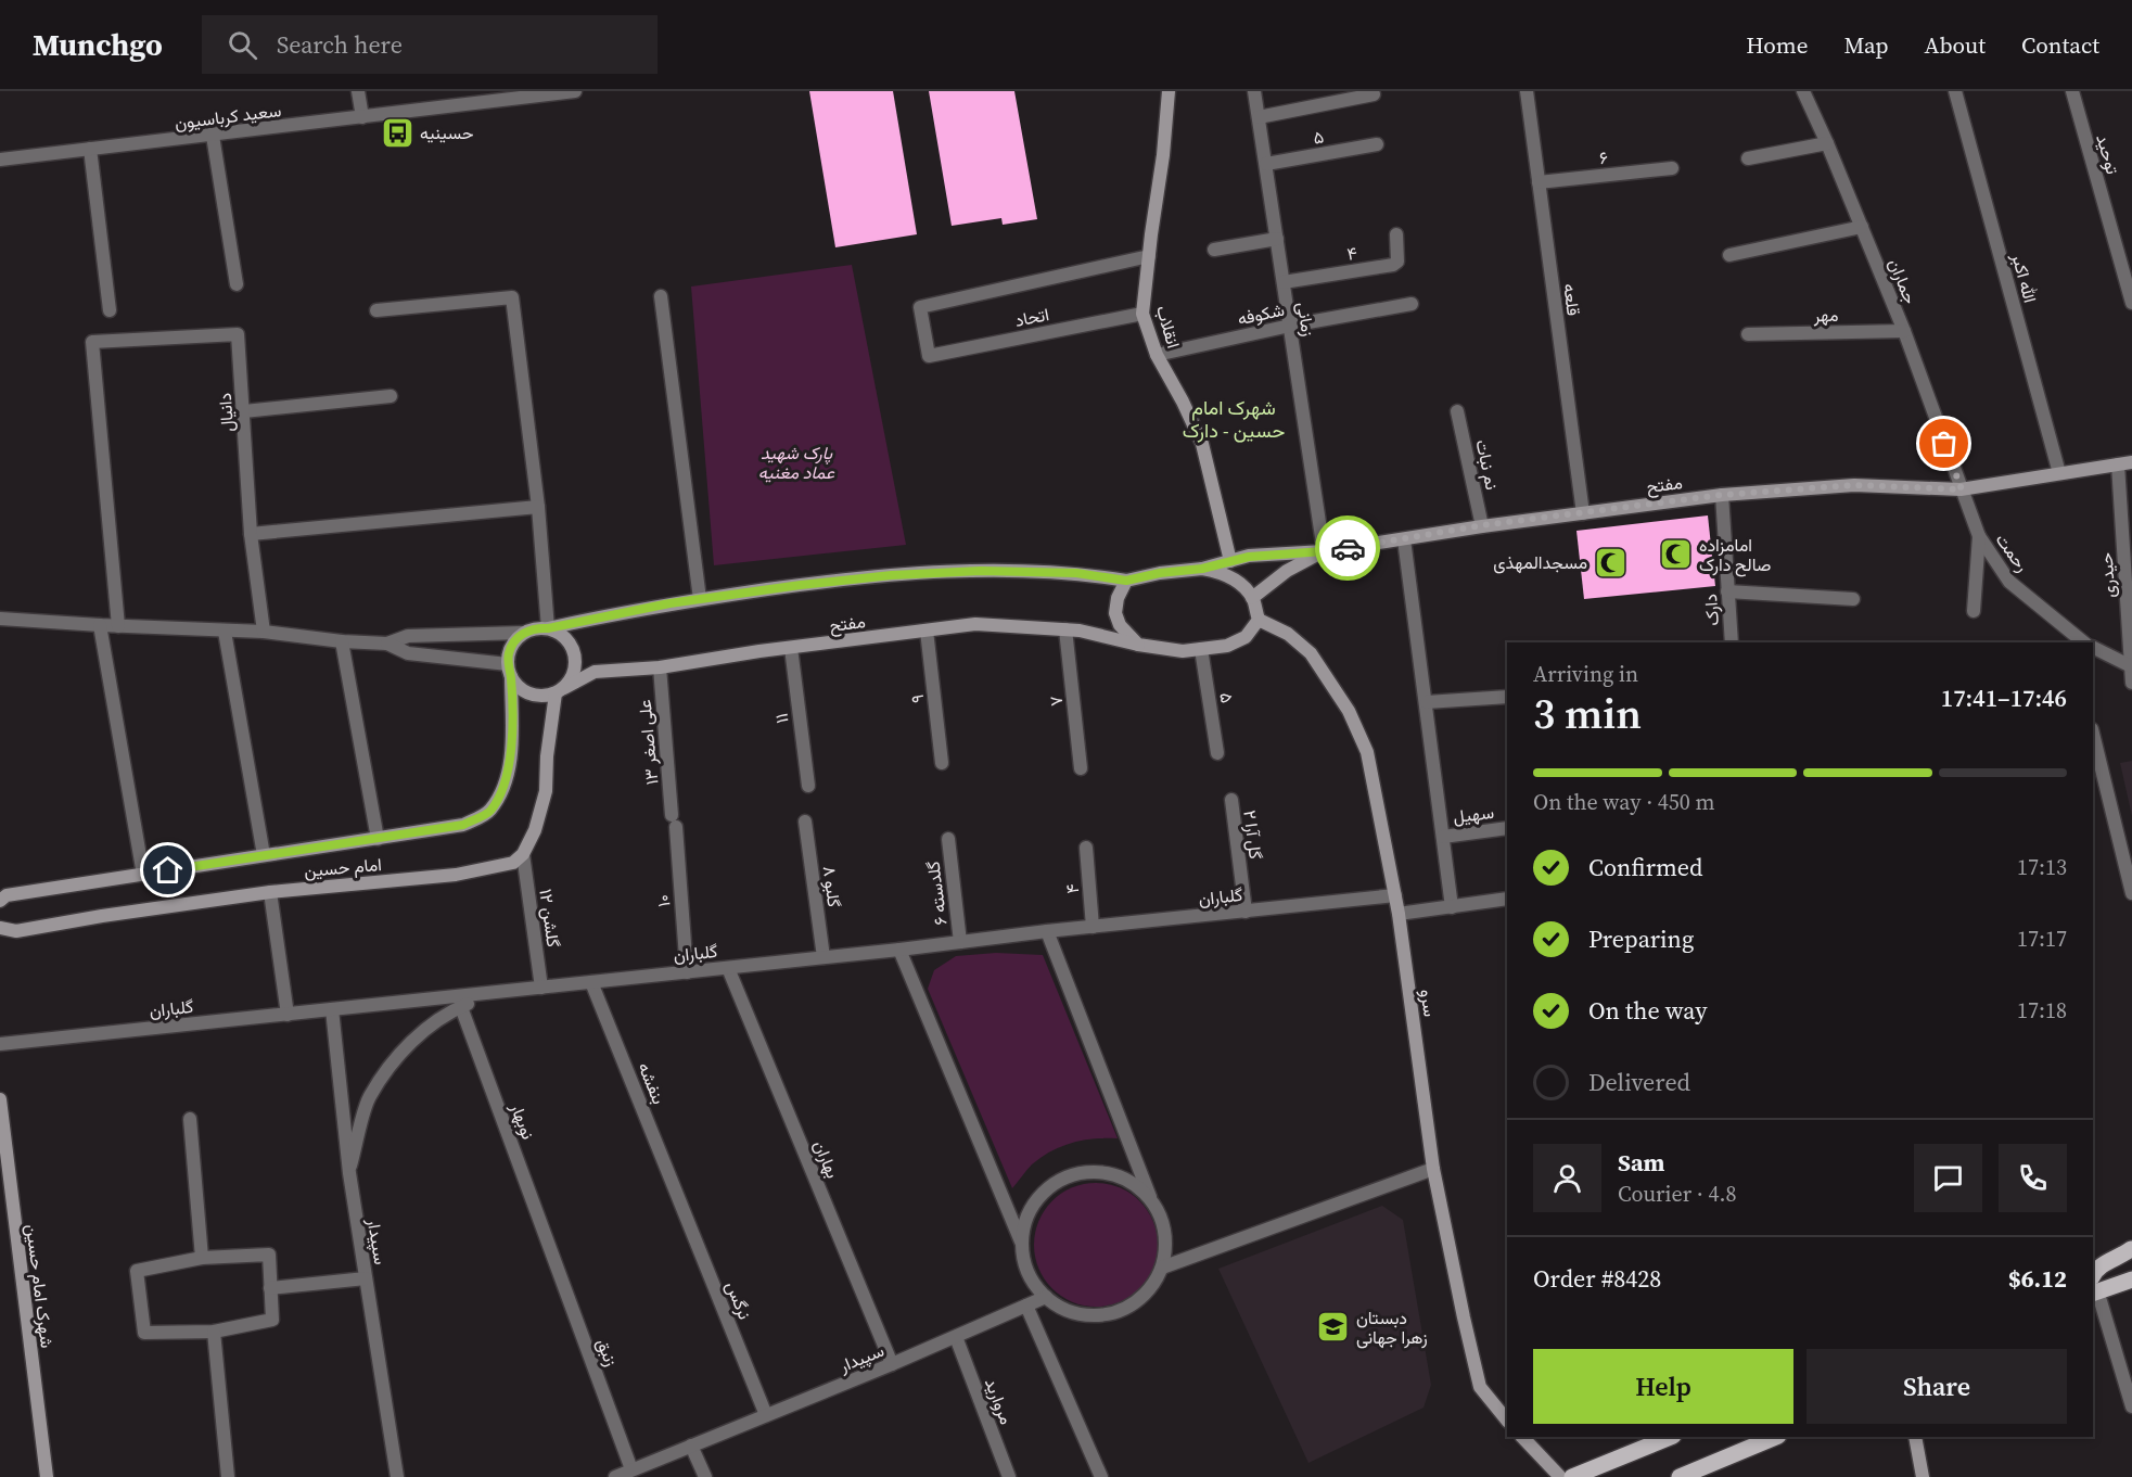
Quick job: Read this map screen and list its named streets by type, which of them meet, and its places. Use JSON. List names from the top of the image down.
{
  "streets": {
    "street": [
      "سعید کرباسیون",
      "۵",
      "توحید",
      "۶",
      "۴",
      "الله اکبر",
      "جماران",
      "قلعه",
      "شکوفه",
      "مهر",
      "اتحاد",
      "زمانی",
      "انقلاب",
      "دانیال",
      "نم نبات",
      "مفتح",
      "رحمت",
      "حیدری",
      "دارک",
      "۹",
      "۷",
      "۱۱",
      "علی اصغر ۱۳",
      "سهیل",
      "گل آرا ۲",
      "امام حسین",
      "گلبو ۸",
      "گلدسته ۶",
      "گلباران",
      "۱۰",
      "گلشن ۱۲",
      "سرو",
      "بنفشه",
      "نوبهار",
      "بهاران",
      "سپیدار",
      "شهرک امام حسین",
      "نرگس",
      "زنبق",
      "مروارید"
    ]
  },
  "crossings": [
    ["۵", "زمانی"],
    ["۵", "مفتح"],
    ["۵", "سرو"],
    ["۶", "قلعه"],
    ["۴", "زمانی"],
    ["۴", "گلباران"],
    ["الله اکبر", "مفتح"],
    ["جماران", "مهر"],
    ["جماران", "مفتح"],
    ["جماران", "رحمت"],
    ["قلعه", "مفتح"],
    ["شکوفه", "زمانی"],
    ["شکوفه", "انقلاب"],
    ["اتحاد", "انقلاب"],
    ["زمانی", "مفتح"],
    ["انقلاب", "مفتح"],
    ["نم نبات", "مفتح"],
    ["مفتح", "رحمت"],
    ["مفتح", "حیدری"],
    ["مفتح", "دارک"],
    ["مفتح", "۹"],
    ["مفتح", "۷"],
    ["مفتح", "۱۱"],
    ["مفتح", "علی اصغر ۱۳"],
    ["مفتح", "امام حسین"],
    ["مفتح", "سرو"],
    ["علی اصغر ۱۳", "۱۰"],
    ["گل آرا ۲", "گلباران"],
    ["امام حسین", "گلشن ۱۲"],
    ["گلبو ۸", "گلباران"],
    ["گلدسته ۶", "گلباران"],
    ["گلباران", "۱۰"],
    ["گلباران", "گلشن ۱۲"],
    ["گلباران", "سرو"],
    ["گلباران", "بنفشه"],
    ["گلباران", "بهاران"],
    ["گلباران", "سپیدار"],
    ["بنفشه", "نرگس"],
    ["نوبهار", "زنبق"],
    ["بهاران", "سپیدار"],
    ["سپیدار", "نرگس"],
    ["سپیدار", "زنبق"],
    ["سپیدار", "مروارید"]
  ],
  "districts": ["شهرک امام حسین - دارک"],
  "parks": ["پارک شهید عماد مغنیه"],
  "places": {
    "bus stop": ["حسینیه"],
    "mosque": ["امامزاده صالح دارک", "مسجدالمهذی"],
    "school or university": ["دبستان زهرا جهانی"]
  },
  "page": {
    "header": "Munchgo",
    "search": "Search here",
    "nav": [
      "Home",
      "Map",
      "About",
      "Contact"
    ],
    "heading": ["3 min", "Arriving in", "17:41–17:46"],
    "panel": [
      "Sam",
      "Courier · 4.8",
      "Order #8428",
      "$6.12"
    ],
    "bar": "On the way · 450 m",
    "list": [
      ["Confirmed", "17:13"],
      ["Preparing", "17:17"],
      ["On the way", "17:18"],
      "Delivered"
    ],
    "buttons": ["Help", "Share"]
  }
}
